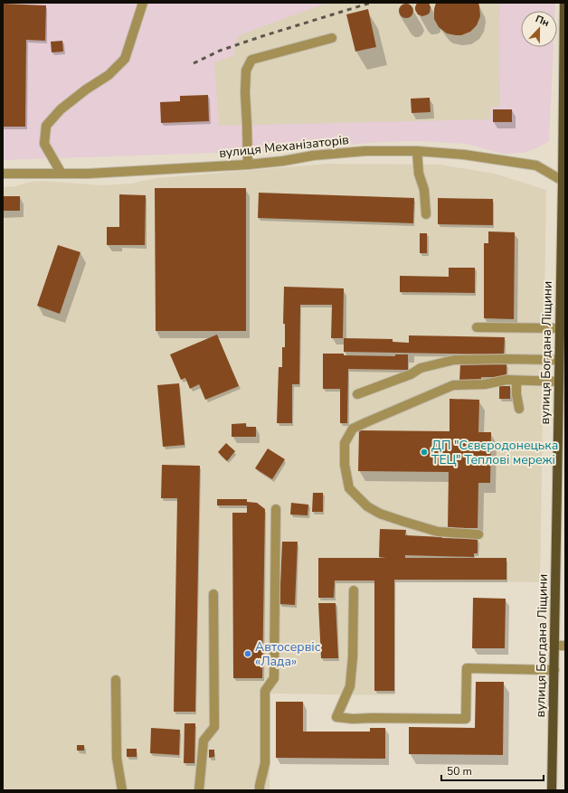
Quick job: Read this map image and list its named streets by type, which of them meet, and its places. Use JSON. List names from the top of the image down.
{
  "streets": {
    "main road": ["вулиця Богдана Ліщини"],
    "street": ["вулиця Механізаторів"]
  },
  "crossings": [
    ["вулиця Механізаторів", "вулиця Богдана Ліщини"]
  ],
  "places": ["ДП \"Сєвєродонецька ТЕЦ\" Теплові мережі", "Автосервіс «Лада»"],
  "scale_bar": "50 m",
  "north": "top"
}
